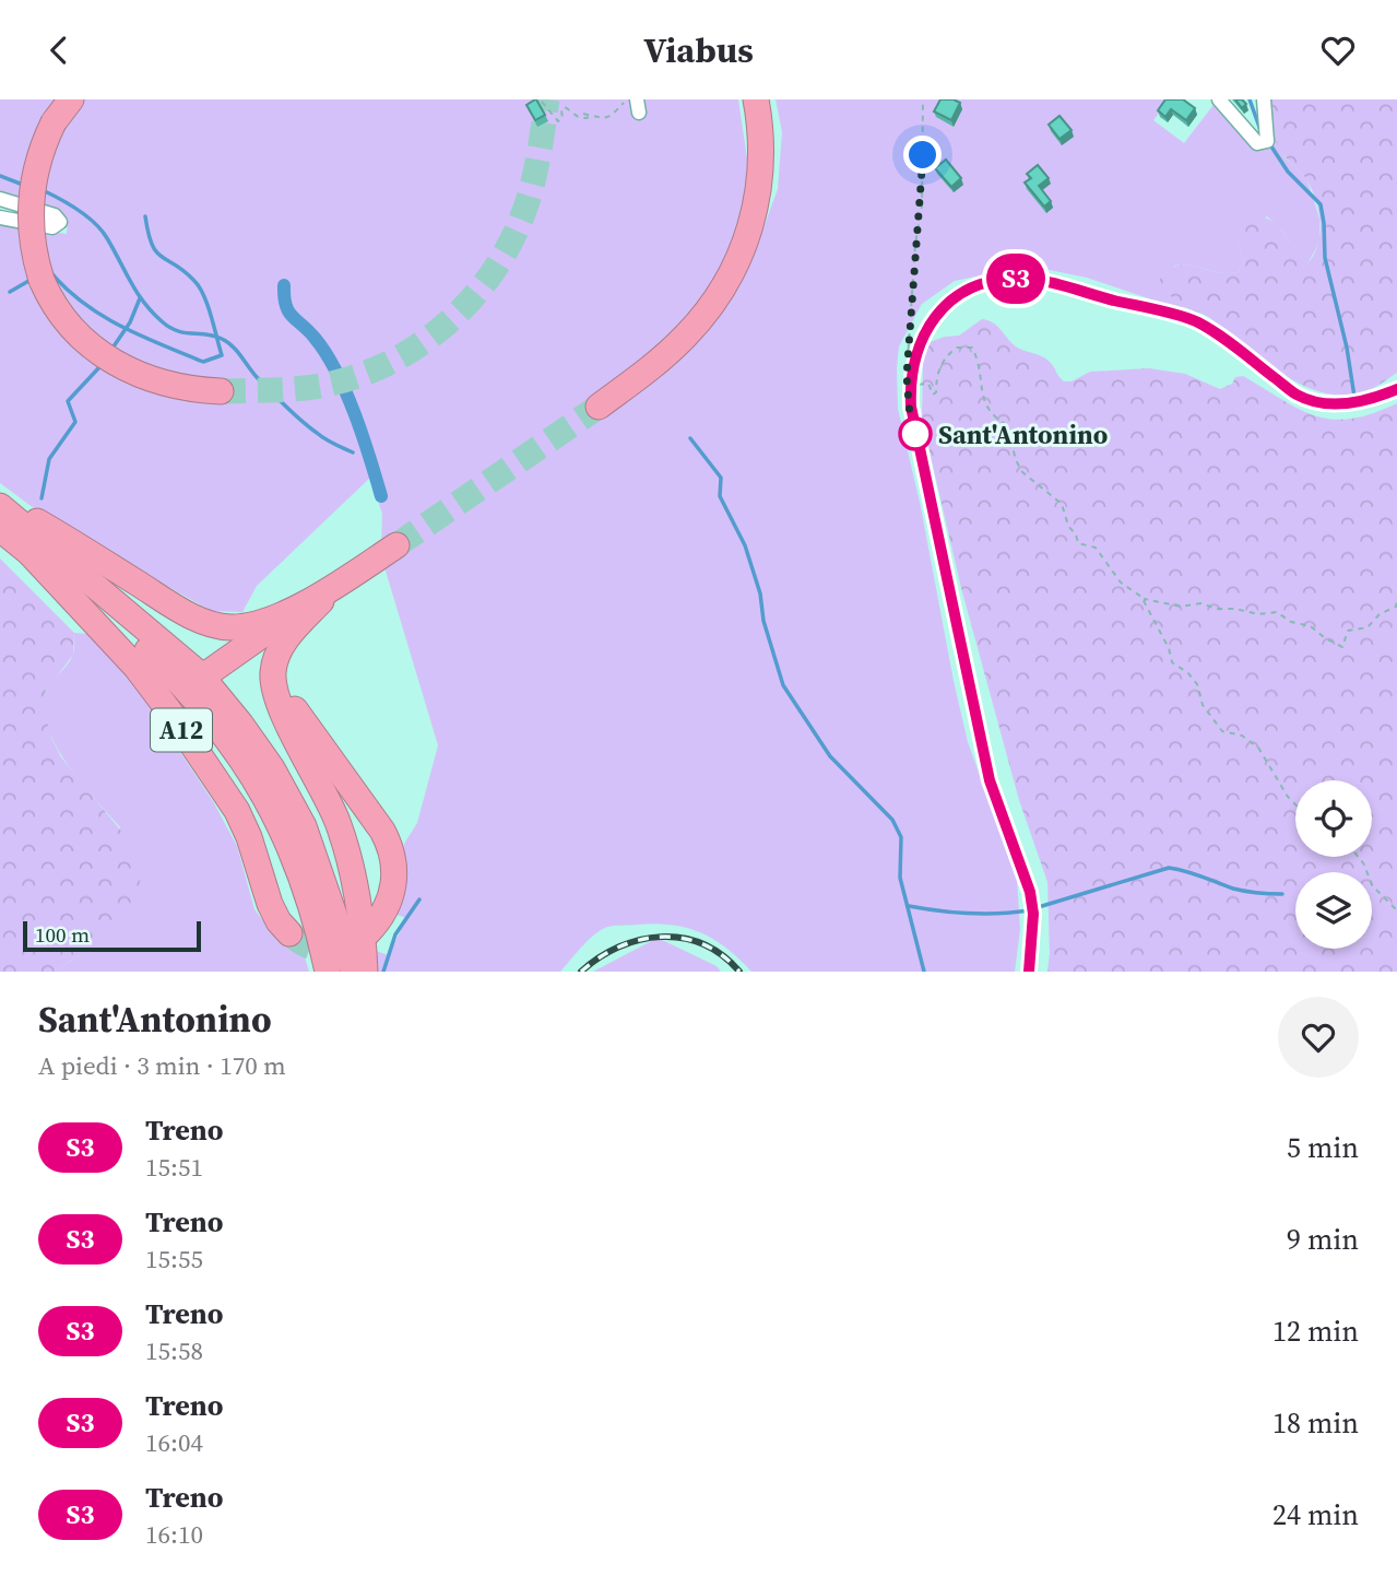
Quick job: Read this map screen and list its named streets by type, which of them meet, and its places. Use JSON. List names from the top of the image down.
{
  "streets": {
    "highway": ["A12"]
  },
  "places": ["Sant'Antonino"],
  "scale_bar": "100 m",
  "page": {
    "header": "Viabus",
    "on_map": "S3",
    "scale": "100 m",
    "heading": ["Sant'Antonino", "A piedi · 3 min · 170 m"],
    "list": [
      {
        "mark": "S3",
        "name": "Treno",
        "note": "15:51",
        "value": "5 min"
      },
      {
        "mark": "S3",
        "name": "Treno",
        "note": "15:55",
        "value": "9 min"
      },
      {
        "mark": "S3",
        "name": "Treno",
        "note": "15:58",
        "value": "12 min"
      },
      {
        "mark": "S3",
        "name": "Treno",
        "note": "16:04",
        "value": "18 min"
      },
      {
        "mark": "S3",
        "name": "Treno",
        "note": "16:10",
        "value": "24 min"
      }
    ]
  }
}
